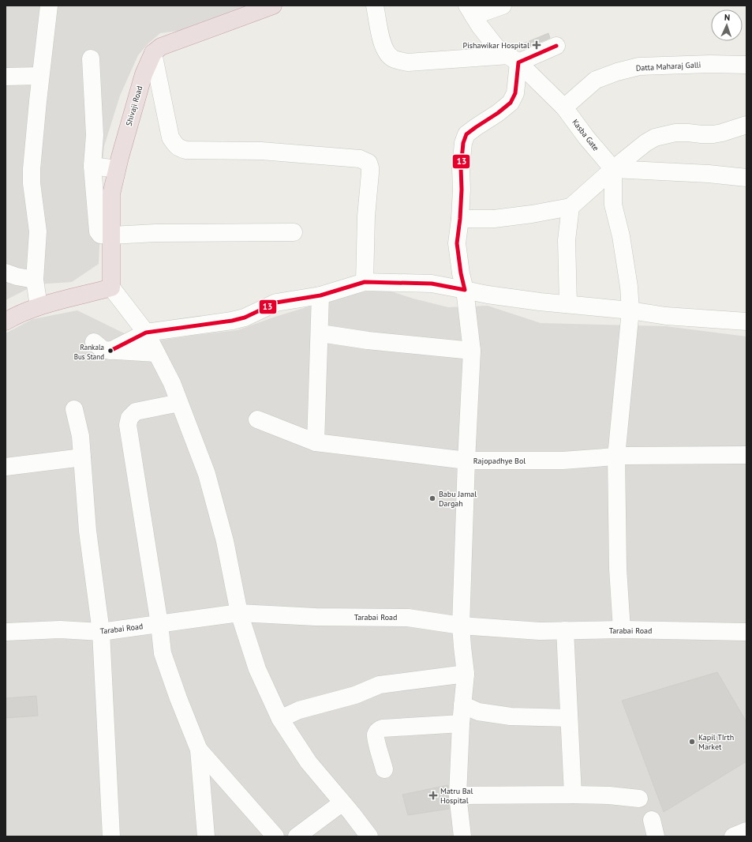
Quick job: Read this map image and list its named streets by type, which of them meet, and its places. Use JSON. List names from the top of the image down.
{
  "streets": {
    "highway": ["Shivaji Road"],
    "street": [
      "Datta Maharaj Galli",
      "Kasba Gate",
      "Rajopadhye Bol",
      "Tarabai Road"
    ]
  },
  "crossings": [
    ["Datta Maharaj Galli", "Kasba Gate"]
  ],
  "places": {
    "health": ["Pishawikar Hospital", "Matru Bal Hospital"],
    "other": ["Rankala Bus Stand", "Babu Jamal Dargah", "Kapil TIrth Market"]
  },
  "lines": ["transit line 13"],
  "north": "top"
}
